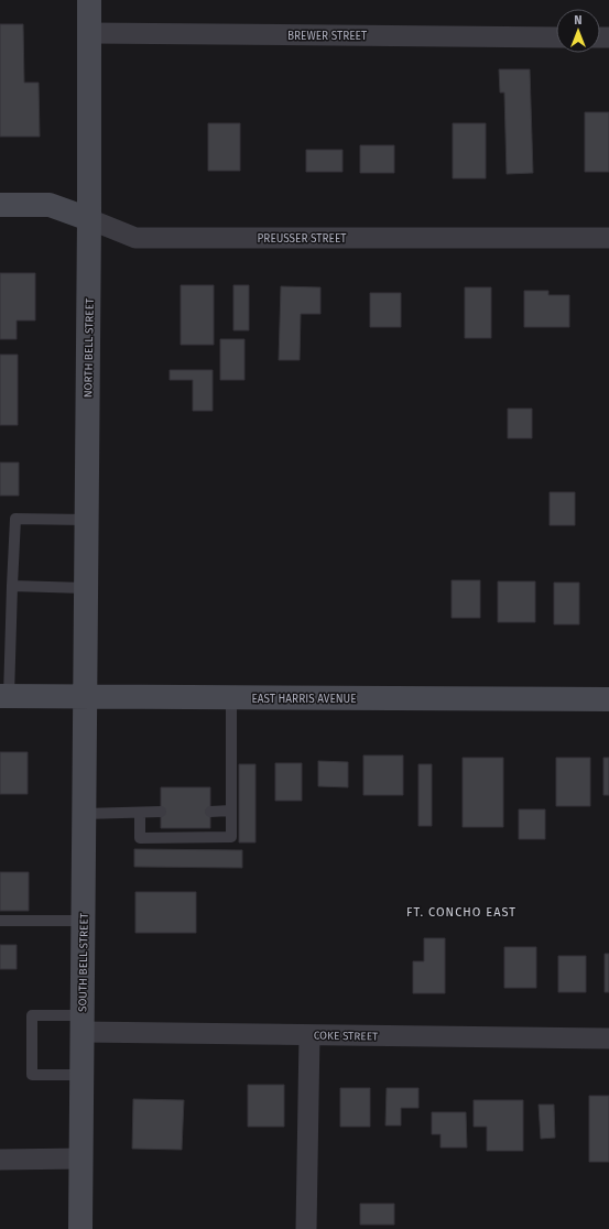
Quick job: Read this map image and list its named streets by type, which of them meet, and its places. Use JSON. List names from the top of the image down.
{
  "streets": {
    "main road": [
      "PREUSSER STREET",
      "NORTH BELL STREET",
      "EAST HARRIS AVENUE",
      "SOUTH BELL STREET"
    ],
    "street": ["BREWER STREET", "COKE STREET"]
  },
  "crossings": [
    ["BREWER STREET", "NORTH BELL STREET"],
    ["PREUSSER STREET", "NORTH BELL STREET"],
    ["NORTH BELL STREET", "EAST HARRIS AVENUE"],
    ["NORTH BELL STREET", "SOUTH BELL STREET"],
    ["EAST HARRIS AVENUE", "SOUTH BELL STREET"],
    ["SOUTH BELL STREET", "COKE STREET"]
  ],
  "districts": ["FT. CONCHO EAST"],
  "north": "top"
}
